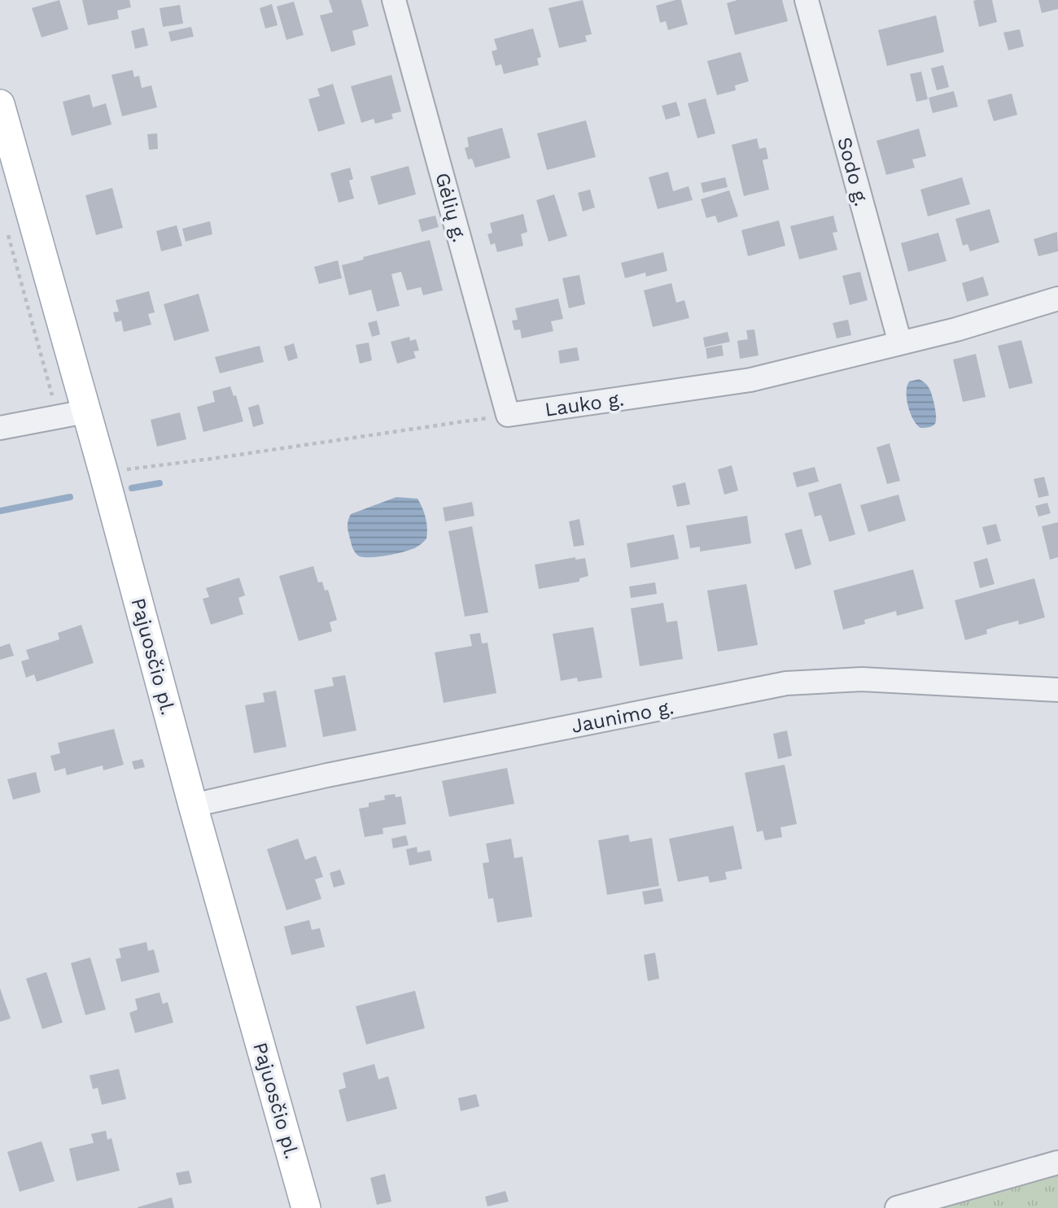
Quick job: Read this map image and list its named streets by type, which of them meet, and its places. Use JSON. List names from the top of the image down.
{
  "streets": {
    "main road": ["Pajuosčio pl."],
    "street": [
      "Sodo g.",
      "Gėlių g.",
      "Lauko g.",
      "Jaunimo g."
    ]
  },
  "crossings": [
    ["Sodo g.", "Lauko g."],
    ["Gėlių g.", "Lauko g."],
    ["Pajuosčio pl.", "Jaunimo g."]
  ]
}
